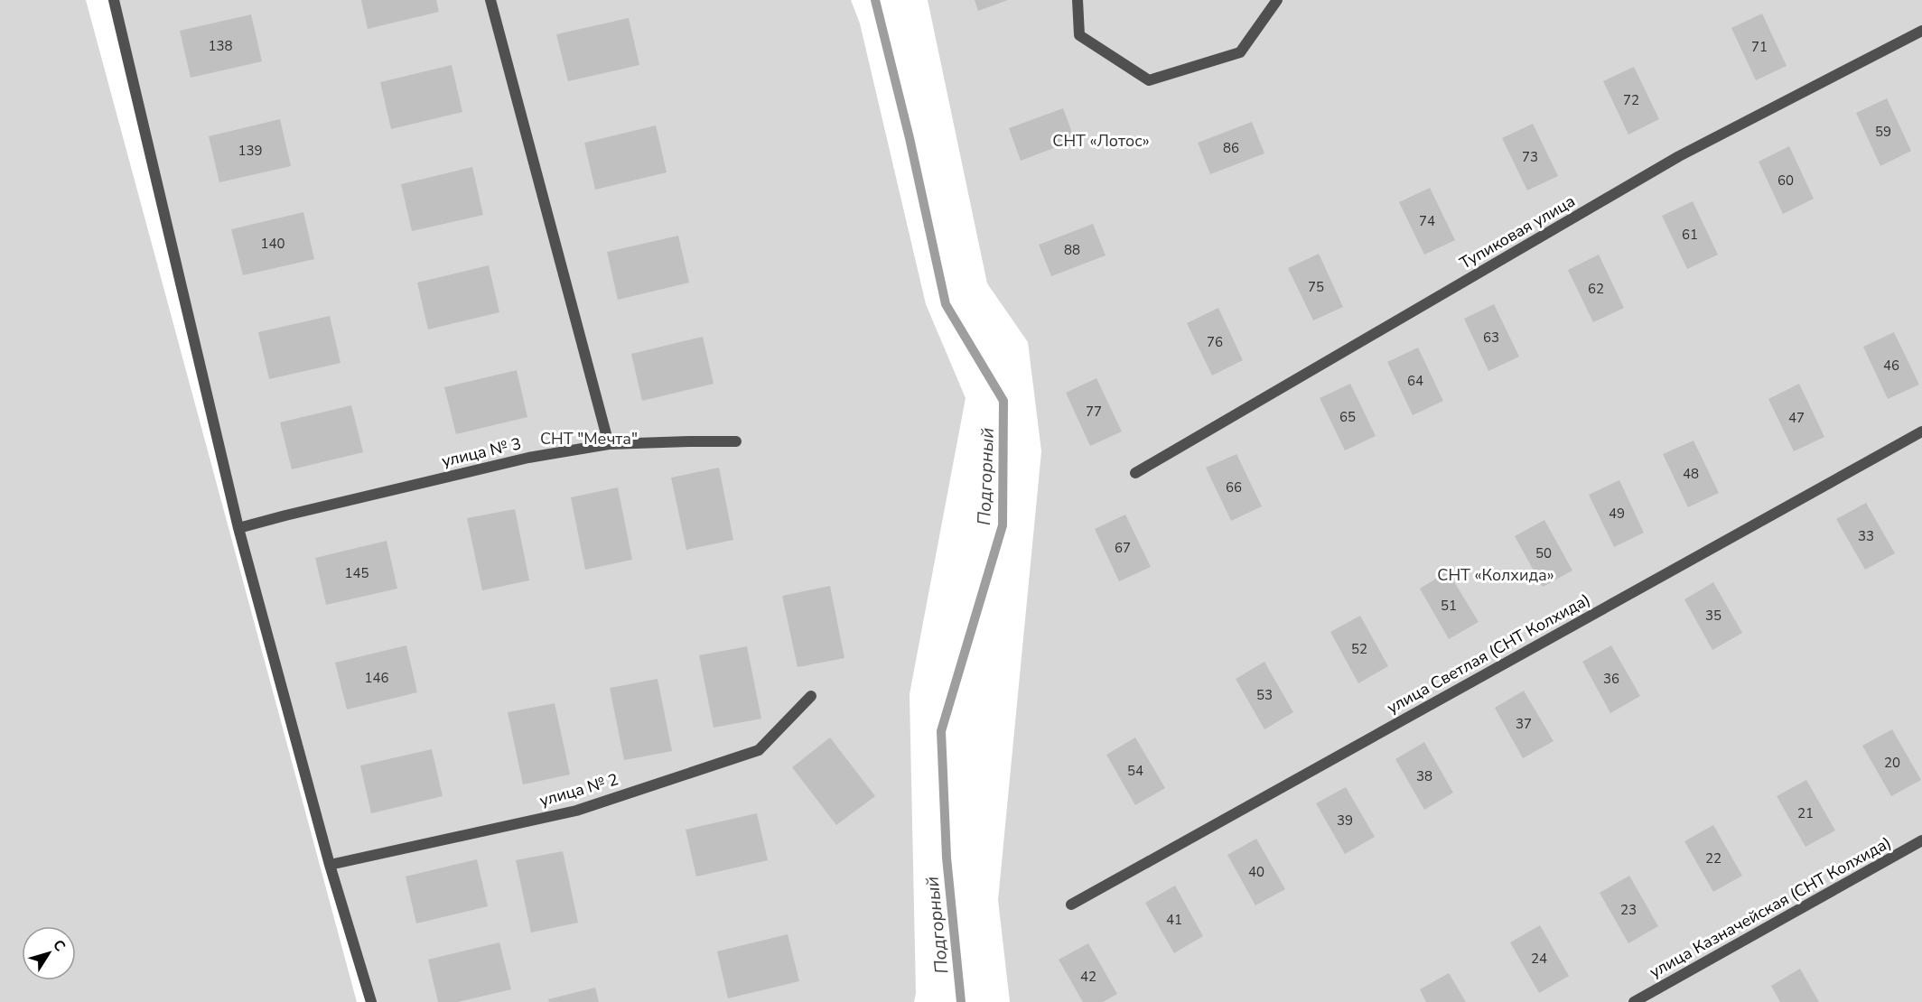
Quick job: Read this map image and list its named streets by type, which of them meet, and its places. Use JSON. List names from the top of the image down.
{
  "streets": {
    "street": [
      "Тупиковая улица",
      "улица № 3",
      "улица Светлая (СНТ Колхида)",
      "улица № 2",
      "улица Казначейская (СНТ Колхида)"
    ]
  },
  "water": ["Подгорный"],
  "parks": ["СНТ «Лотос»", "СНТ \"Мечта\"", "СНТ «Колхида»"],
  "house_numbers": [
    "138",
    "71",
    "72",
    "59",
    "86",
    "139",
    "73",
    "60",
    "74",
    "61",
    "140",
    "88",
    "75",
    "62",
    "63",
    "76",
    "46",
    "64",
    "77",
    "65",
    "47",
    "48",
    "66",
    "49",
    "33",
    "67",
    "50",
    "145",
    "51",
    "35",
    "52",
    "146",
    "36",
    "53",
    "37",
    "20",
    "54",
    "38",
    "21",
    "39",
    "22",
    "40",
    "23",
    "41",
    "24",
    "42"
  ],
  "north": "top right"
}
